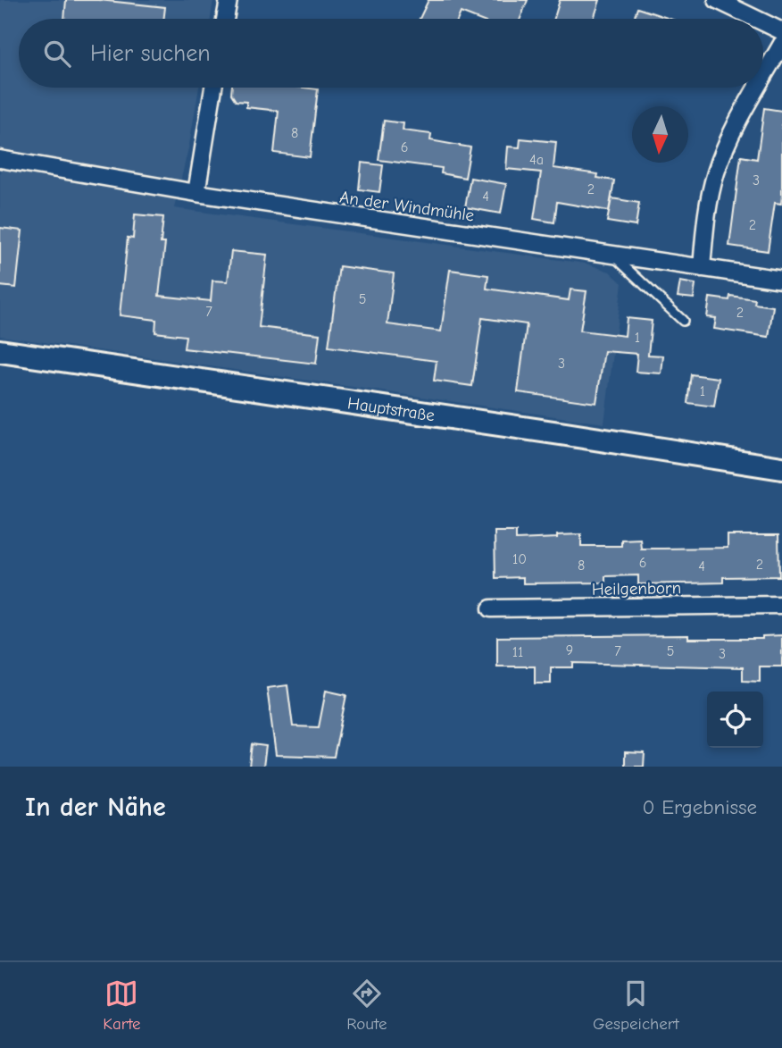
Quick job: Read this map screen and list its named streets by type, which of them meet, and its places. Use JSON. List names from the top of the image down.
{
  "streets": {
    "main road": ["Hauptstraße"],
    "street": ["An der Windmühle", "Heilgenborn"]
  },
  "house_numbers": [
    "8",
    "6",
    "4a",
    "3",
    "2",
    "4",
    "2",
    "5",
    "7",
    "2",
    "1",
    "3",
    "1",
    "10",
    "6",
    "2",
    "8",
    "4",
    "9",
    "7",
    "5",
    "11",
    "3"
  ],
  "north": "bottom",
  "page": {
    "search": "Hier suchen",
    "heading": ["In der Nähe", "0 Ergebnisse"],
    "nav": ["Karte", "Route", "Gespeichert"]
  }
}
